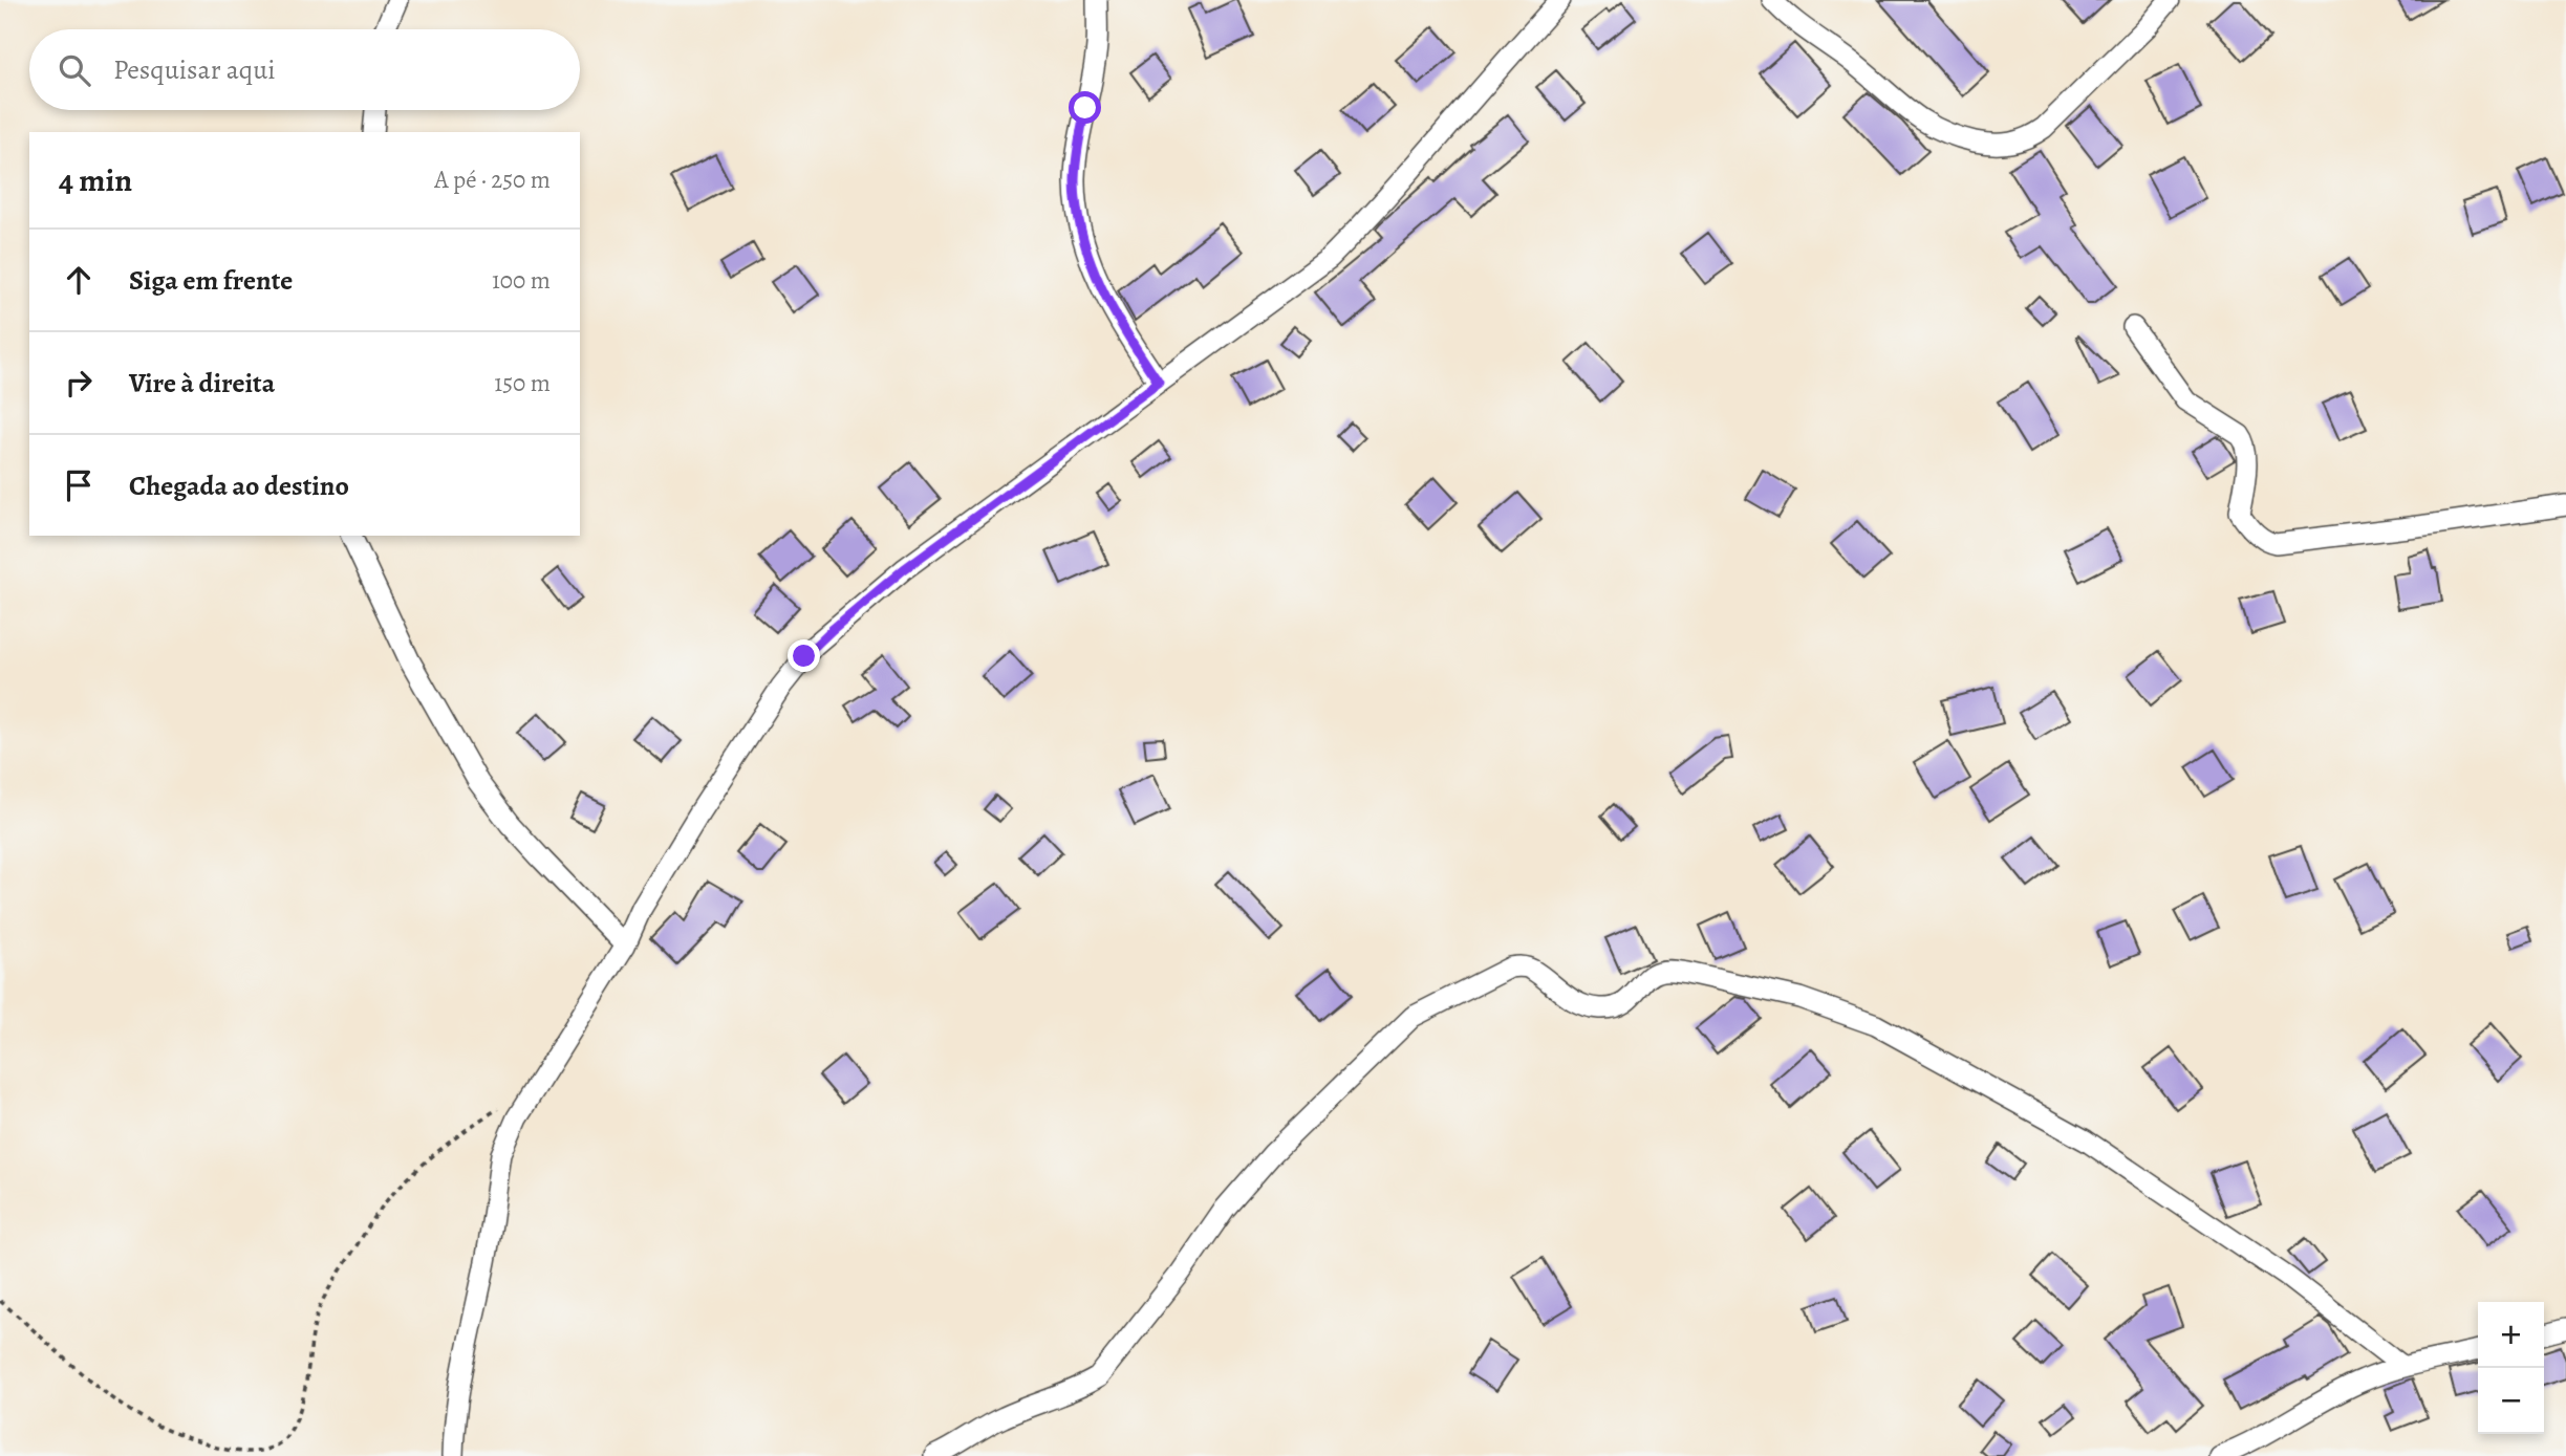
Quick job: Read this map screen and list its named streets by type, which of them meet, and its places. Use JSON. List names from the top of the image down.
{
  "page": {
    "search": "Pesquisar aqui",
    "heading": ["4 min", "A pé · 250 m"],
    "list": [
      ["Siga em frente", "100 m"],
      ["Vire à direita", "150 m"],
      "Chegada ao destino"
    ],
    "map_buttons": ["+", "−"]
  }
}
